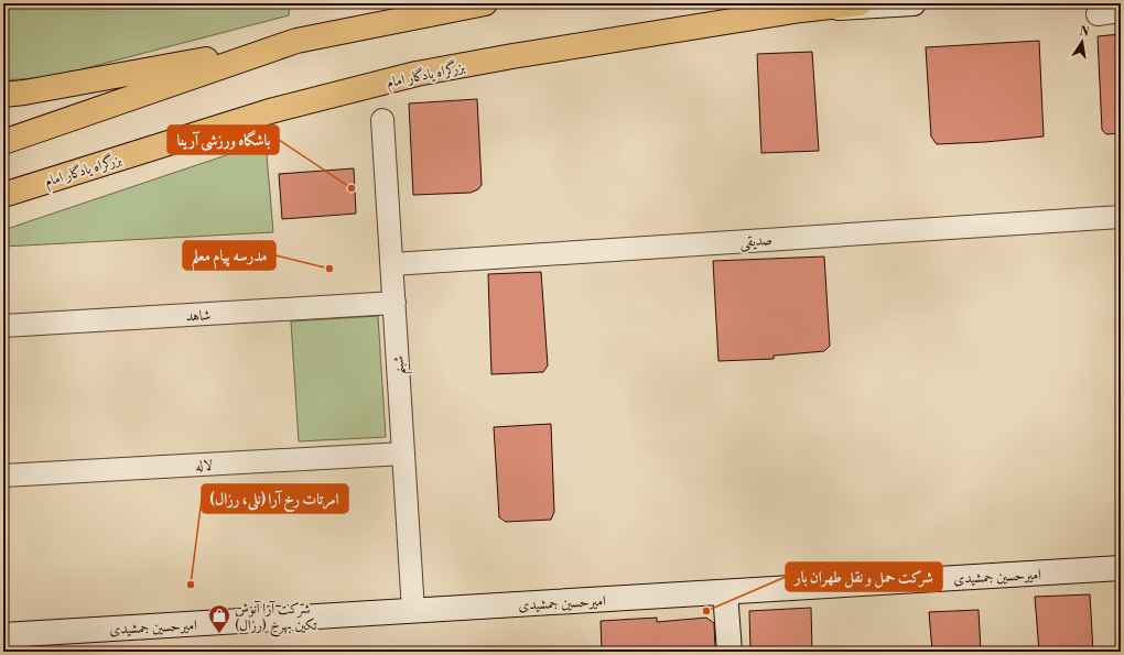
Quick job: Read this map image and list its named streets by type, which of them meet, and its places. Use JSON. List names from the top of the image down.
{
  "streets": {
    "highway": ["بزرگراه یادگار امام"],
    "street": [
      "صدیقی",
      "شاهد",
      "شبنم",
      "لاله",
      "امیرحسین جمشیدی"
    ]
  },
  "crossings": [
    ["صدیقی", "شبنم"],
    ["شاهد", "شبنم"],
    ["شبنم", "لاله"],
    ["شبنم", "امیرحسین جمشیدی"]
  ],
  "places": {
    "other": [
      "باشگاه ورزشی آرینا",
      "مدرسه پیام معلم",
      "امرتات رخ آرا (نلی، رزال)",
      "شرکت حمل و نقل طهران بار"
    ],
    "shop": ["شرکت آرا آنوش تکین بهرخ (رزال)"]
  },
  "north": "top"
}
